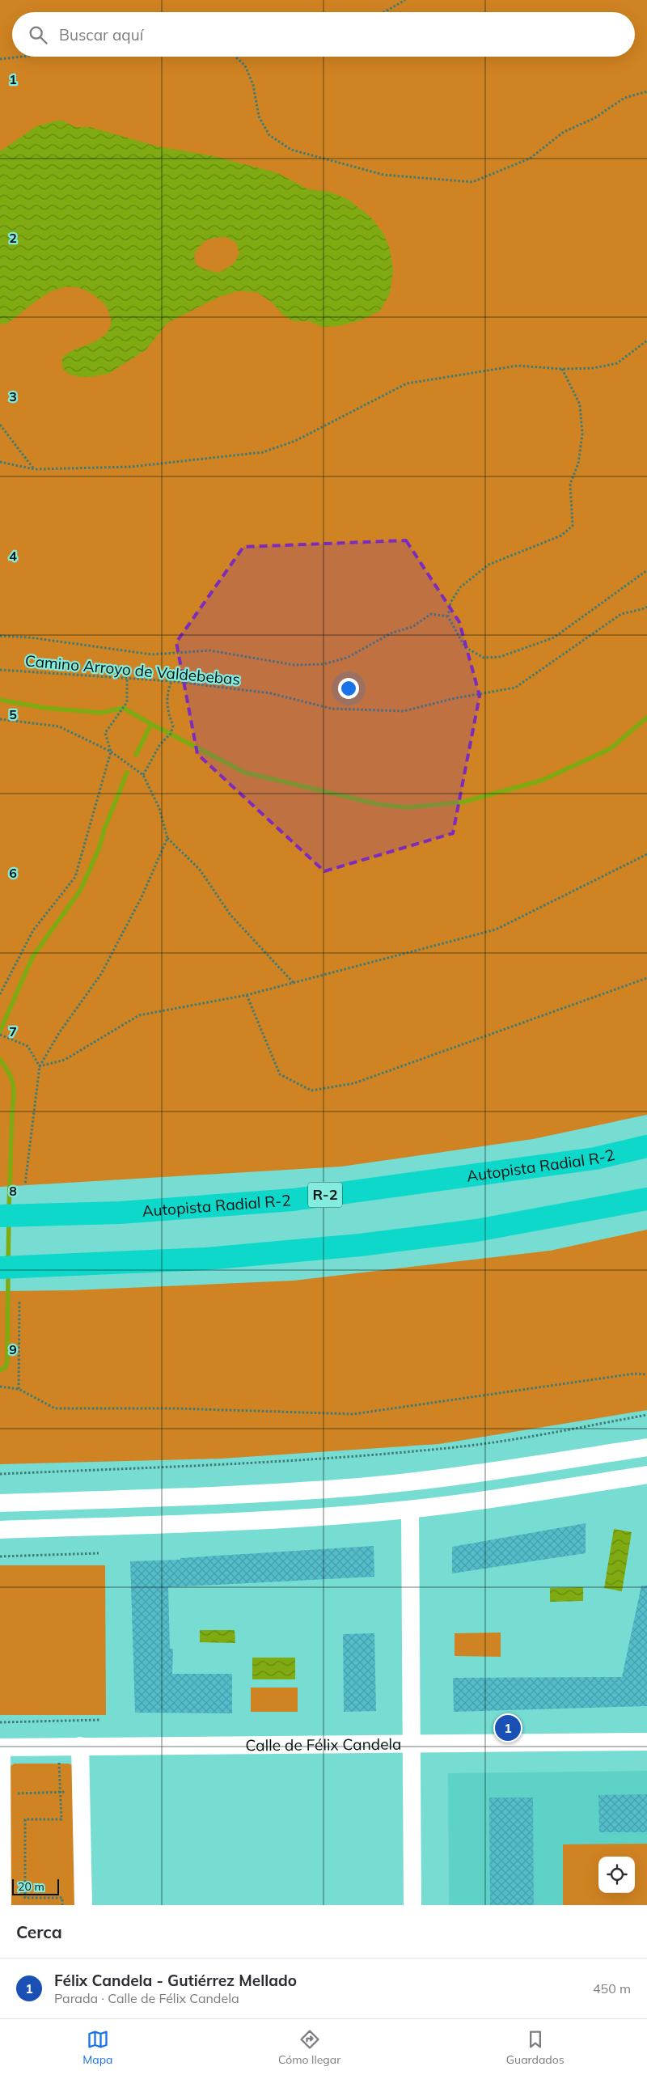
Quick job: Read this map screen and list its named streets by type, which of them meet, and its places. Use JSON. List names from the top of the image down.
{
  "streets": {
    "highway": ["Autopista Radial R-2", "R-2"],
    "street": ["Calle de Félix Candela"],
    "path": ["Camino Arroyo de Valdebebas"]
  },
  "scale_bar": "20 m",
  "page": {
    "search": "Buscar aquí",
    "pins": "1",
    "scale": "20 m",
    "heading": "Cerca",
    "list": [
      {
        "mark": "1",
        "name": "Félix Candela - Gutiérrez Mellado",
        "note": "Parada · Calle de Félix Candela",
        "value": "450 m"
      }
    ],
    "nav": ["Mapa", "Cómo llegar", "Guardados"]
  },
  "grid": {
    "rows": [
      "1",
      "2",
      "3",
      "4",
      "5",
      "6",
      "7",
      "8",
      "9"
    ]
  }
}
